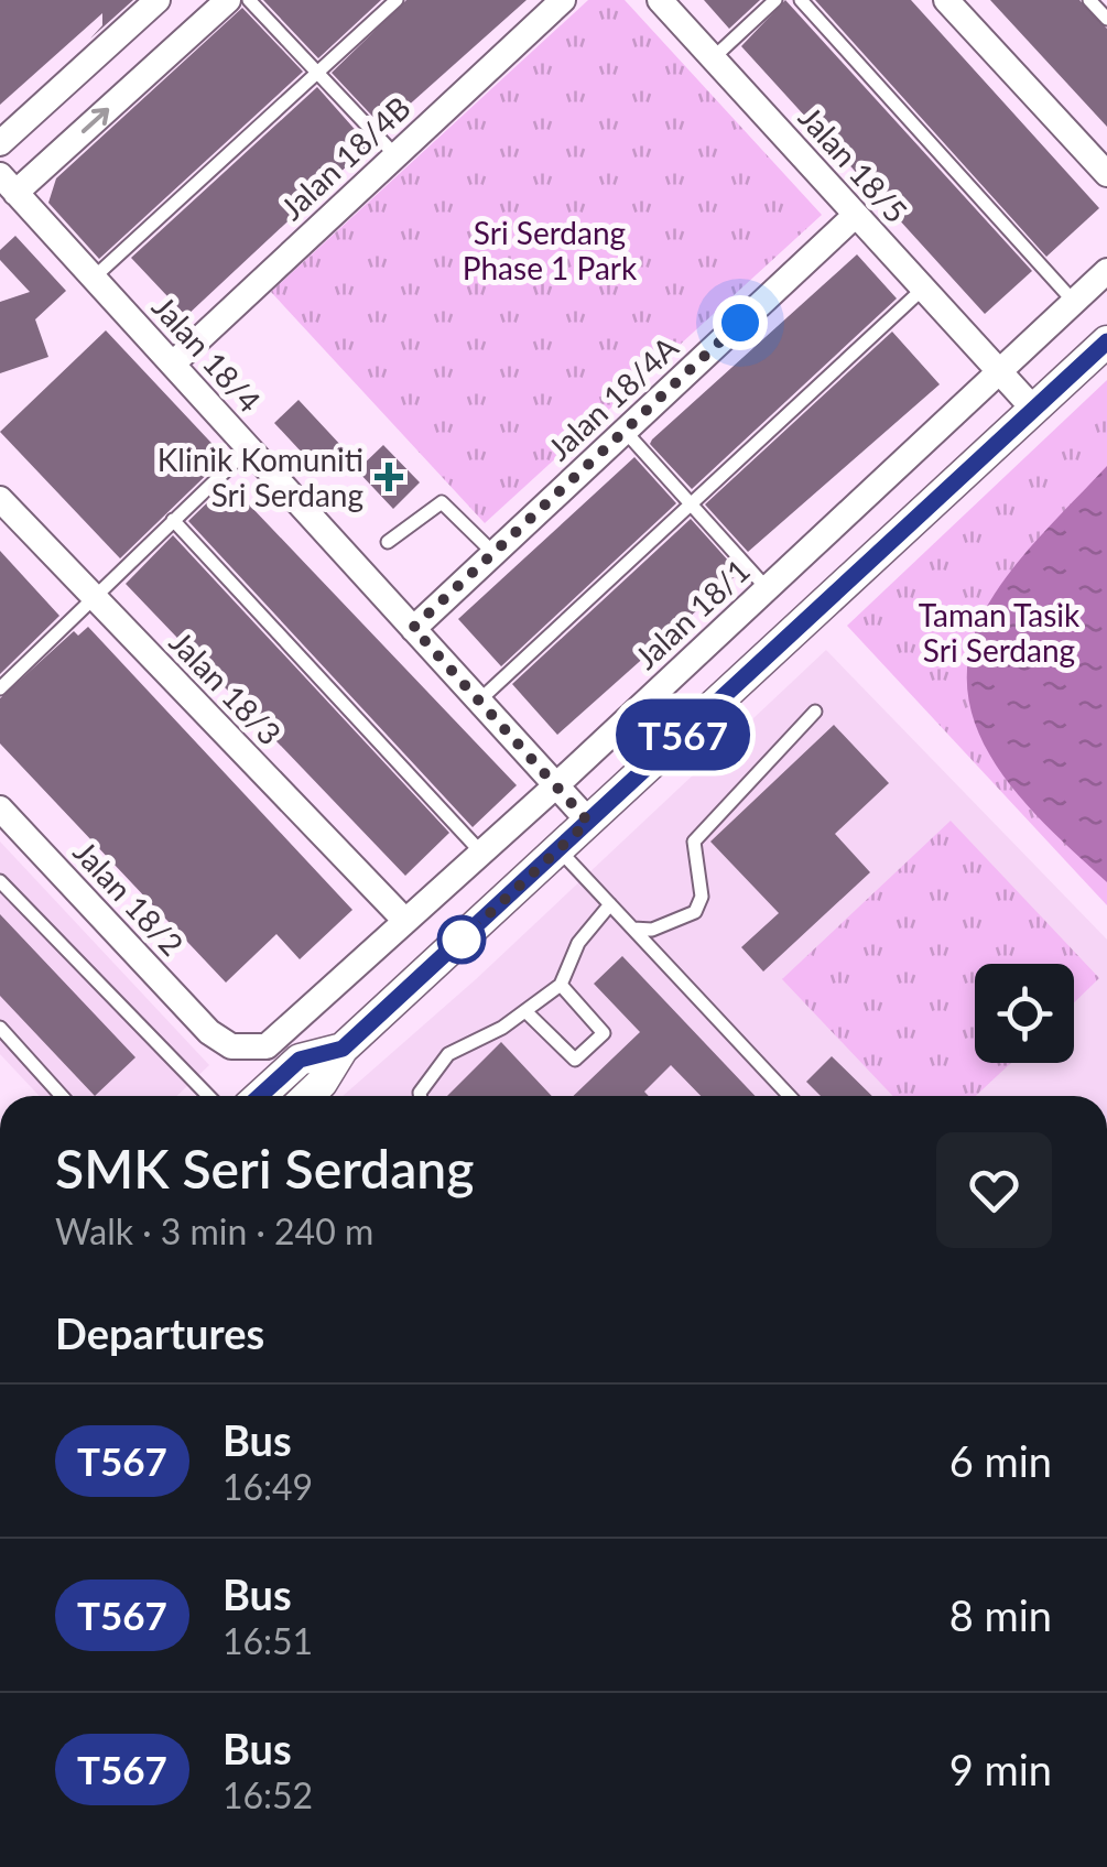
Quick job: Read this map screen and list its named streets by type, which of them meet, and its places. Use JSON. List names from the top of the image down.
{
  "streets": {
    "street": [
      "Jalan 18/4B",
      "Jalan 18/5",
      "Jalan 18/4",
      "Jalan 18/4A",
      "Jalan 18/1",
      "Jalan 18/3",
      "Jalan 18/2"
    ]
  },
  "crossings": [
    ["Jalan 18/4B", "Jalan 18/4"],
    ["Jalan 18/5", "Jalan 18/4A"],
    ["Jalan 18/5", "Jalan 18/1"],
    ["Jalan 18/4", "Jalan 18/4A"],
    ["Jalan 18/4", "Jalan 18/1"],
    ["Jalan 18/1", "Jalan 18/3"],
    ["Jalan 18/1", "Jalan 18/2"]
  ],
  "parks": ["Sri Serdang Phase 1 Park", "Taman Tasik Sri Serdang"],
  "places": {
    "health": ["Klinik Komuniti Sri Serdang"]
  },
  "lines": ["bus line T567"],
  "page": {
    "on_map": "T567",
    "heading": [
      ["SMK Seri Serdang", "Walk · 3 min · 240 m"],
      "Departures"
    ],
    "list": [
      {
        "mark": "T567",
        "name": "Bus",
        "note": "16:49",
        "value": "6 min"
      },
      {
        "mark": "T567",
        "name": "Bus",
        "note": "16:51",
        "value": "8 min"
      },
      {
        "mark": "T567",
        "name": "Bus",
        "note": "16:52",
        "value": "9 min"
      }
    ]
  }
}
